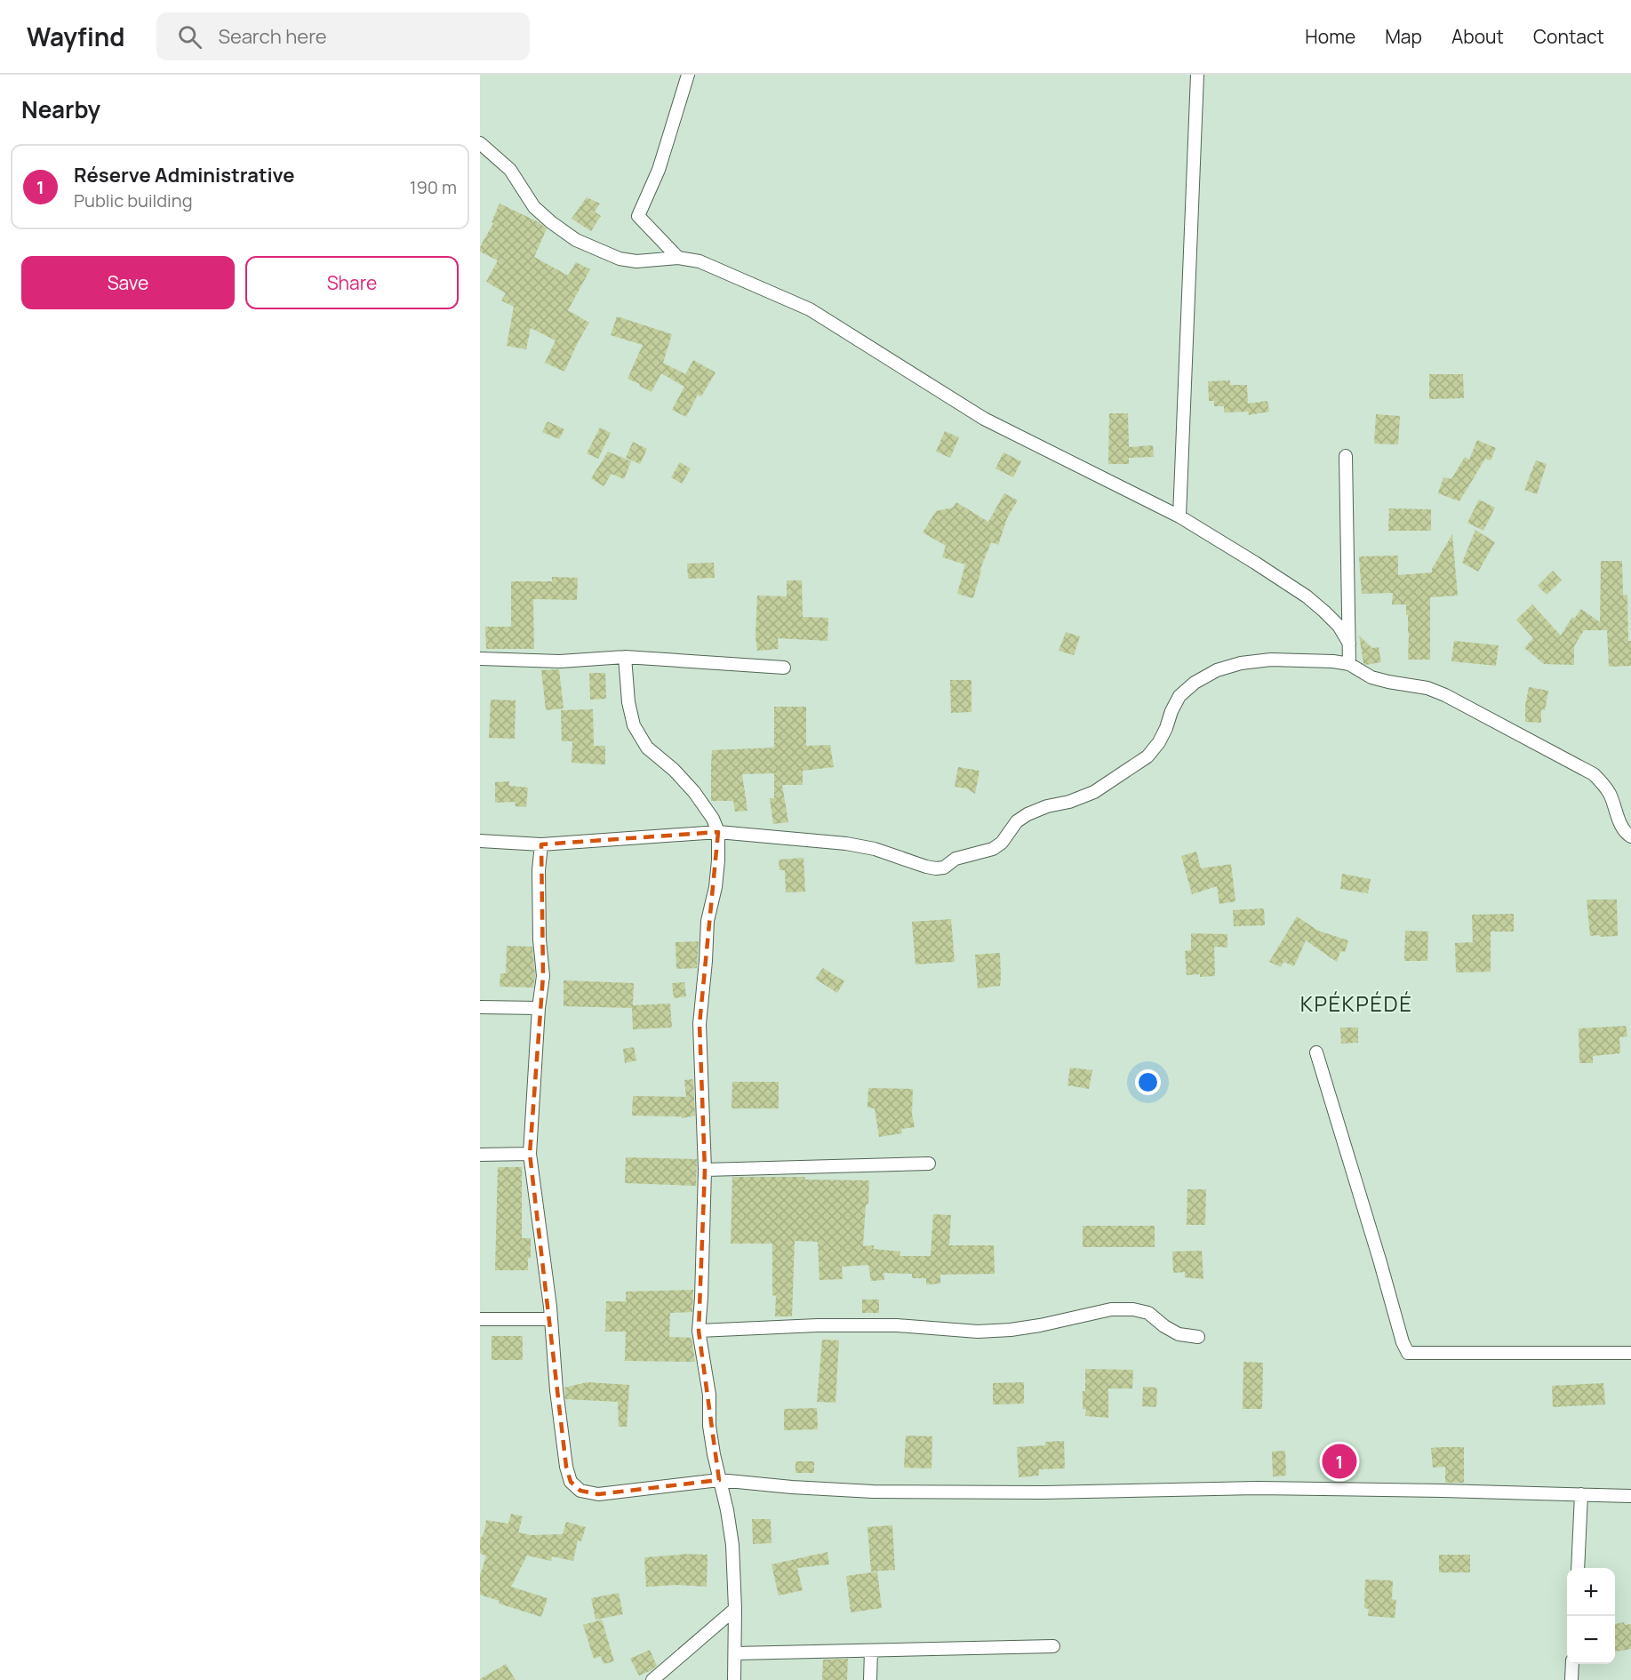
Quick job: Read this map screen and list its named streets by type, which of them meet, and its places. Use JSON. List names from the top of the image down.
{
  "districts": ["KPÉKPÉDÉ"],
  "page": {
    "header": "Wayfind",
    "search": "Search here",
    "nav": [
      "Home",
      "Map",
      "About",
      "Contact"
    ],
    "heading": "Nearby",
    "list": [
      {
        "mark": "1",
        "name": "Réserve Administrative",
        "note": "Public building",
        "value": "190 m"
      }
    ],
    "buttons": ["Save", "Share"],
    "pins": "1",
    "map_buttons": ["+", "−"]
  }
}
